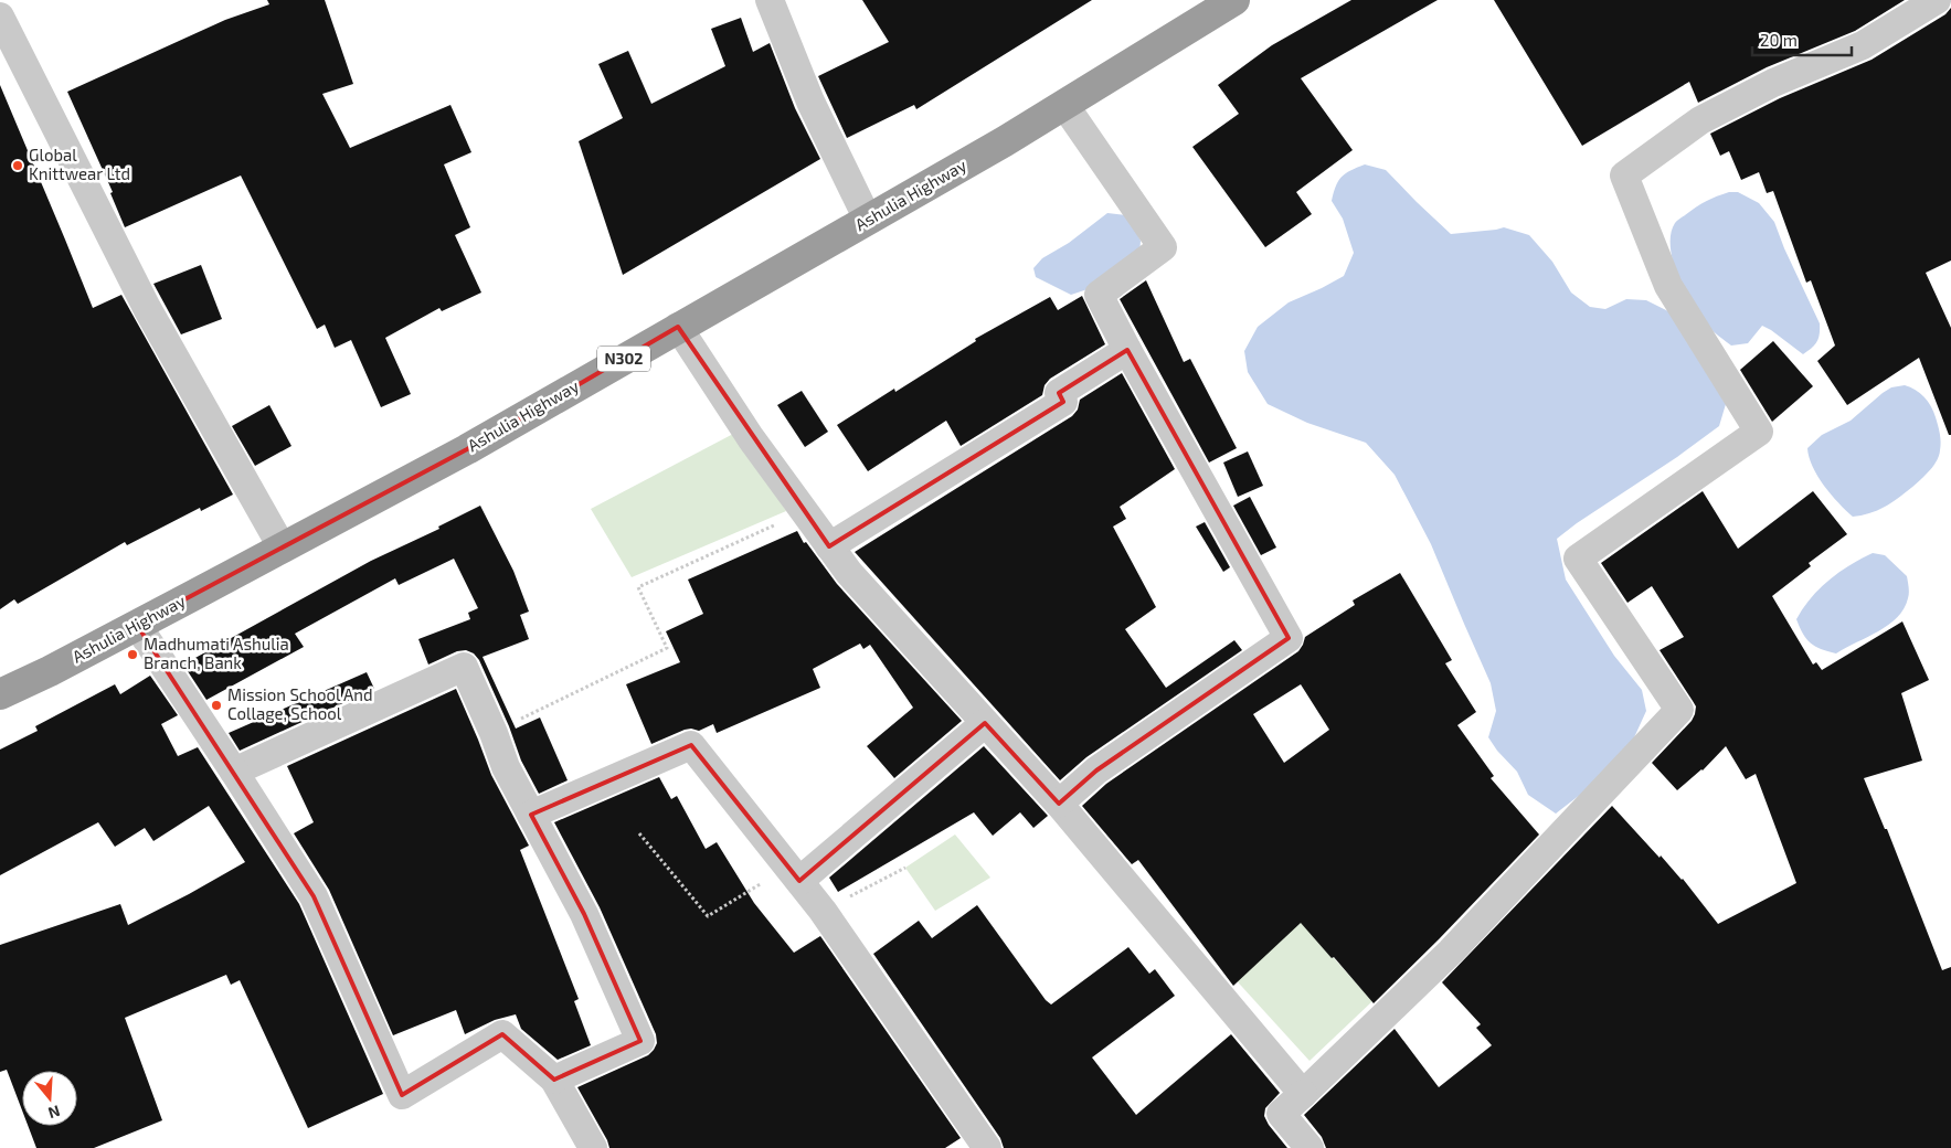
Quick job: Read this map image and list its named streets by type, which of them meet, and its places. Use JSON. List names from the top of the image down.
{
  "streets": {
    "highway": ["Ashulia Highway", "N302"]
  },
  "places": ["Global Knittwear Ltd", "Madhumati Ashulia Branch, Bank", "Mission School And Collage, School"],
  "scale_bar": "20 m",
  "north": "bottom"
}
